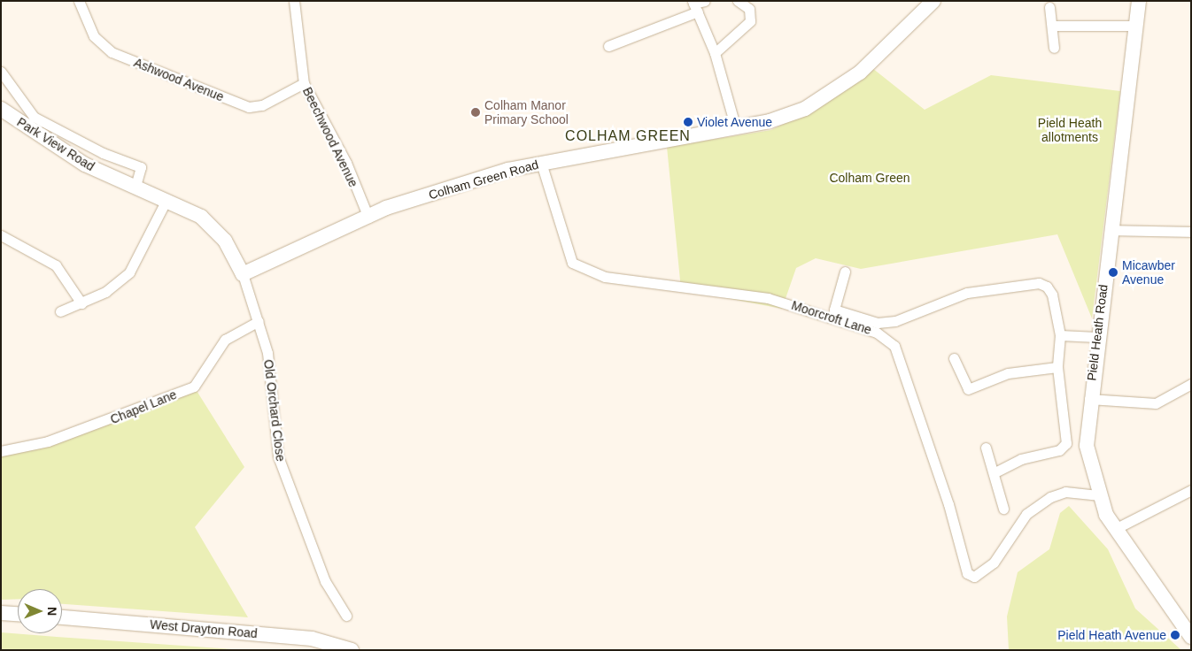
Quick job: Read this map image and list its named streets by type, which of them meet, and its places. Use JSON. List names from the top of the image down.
{
  "streets": {
    "street": [
      "Ashwood Avenue",
      "Beechwood Avenue",
      "Park View Road",
      "Colham Green Road",
      "Moorcroft Lane",
      "Pield Heath Road",
      "Chapel Lane",
      "Old Orchard Close",
      "West Drayton Road"
    ]
  },
  "crossings": [
    ["Ashwood Avenue", "Beechwood Avenue"],
    ["Beechwood Avenue", "Colham Green Road"],
    ["Park View Road", "Colham Green Road"],
    ["Park View Road", "Old Orchard Close"],
    ["Colham Green Road", "Moorcroft Lane"],
    ["Colham Green Road", "Old Orchard Close"],
    ["Moorcroft Lane", "Pield Heath Road"],
    ["Chapel Lane", "Old Orchard Close"]
  ],
  "districts": ["COLHAM GREEN"],
  "parks": ["Pield Heath allotments", "Colham Green"],
  "places": [
    "Colham Manor Primary School",
    "Violet Avenue",
    "Micawber Avenue",
    "Pield Heath Avenue"
  ],
  "north": "right"
}
